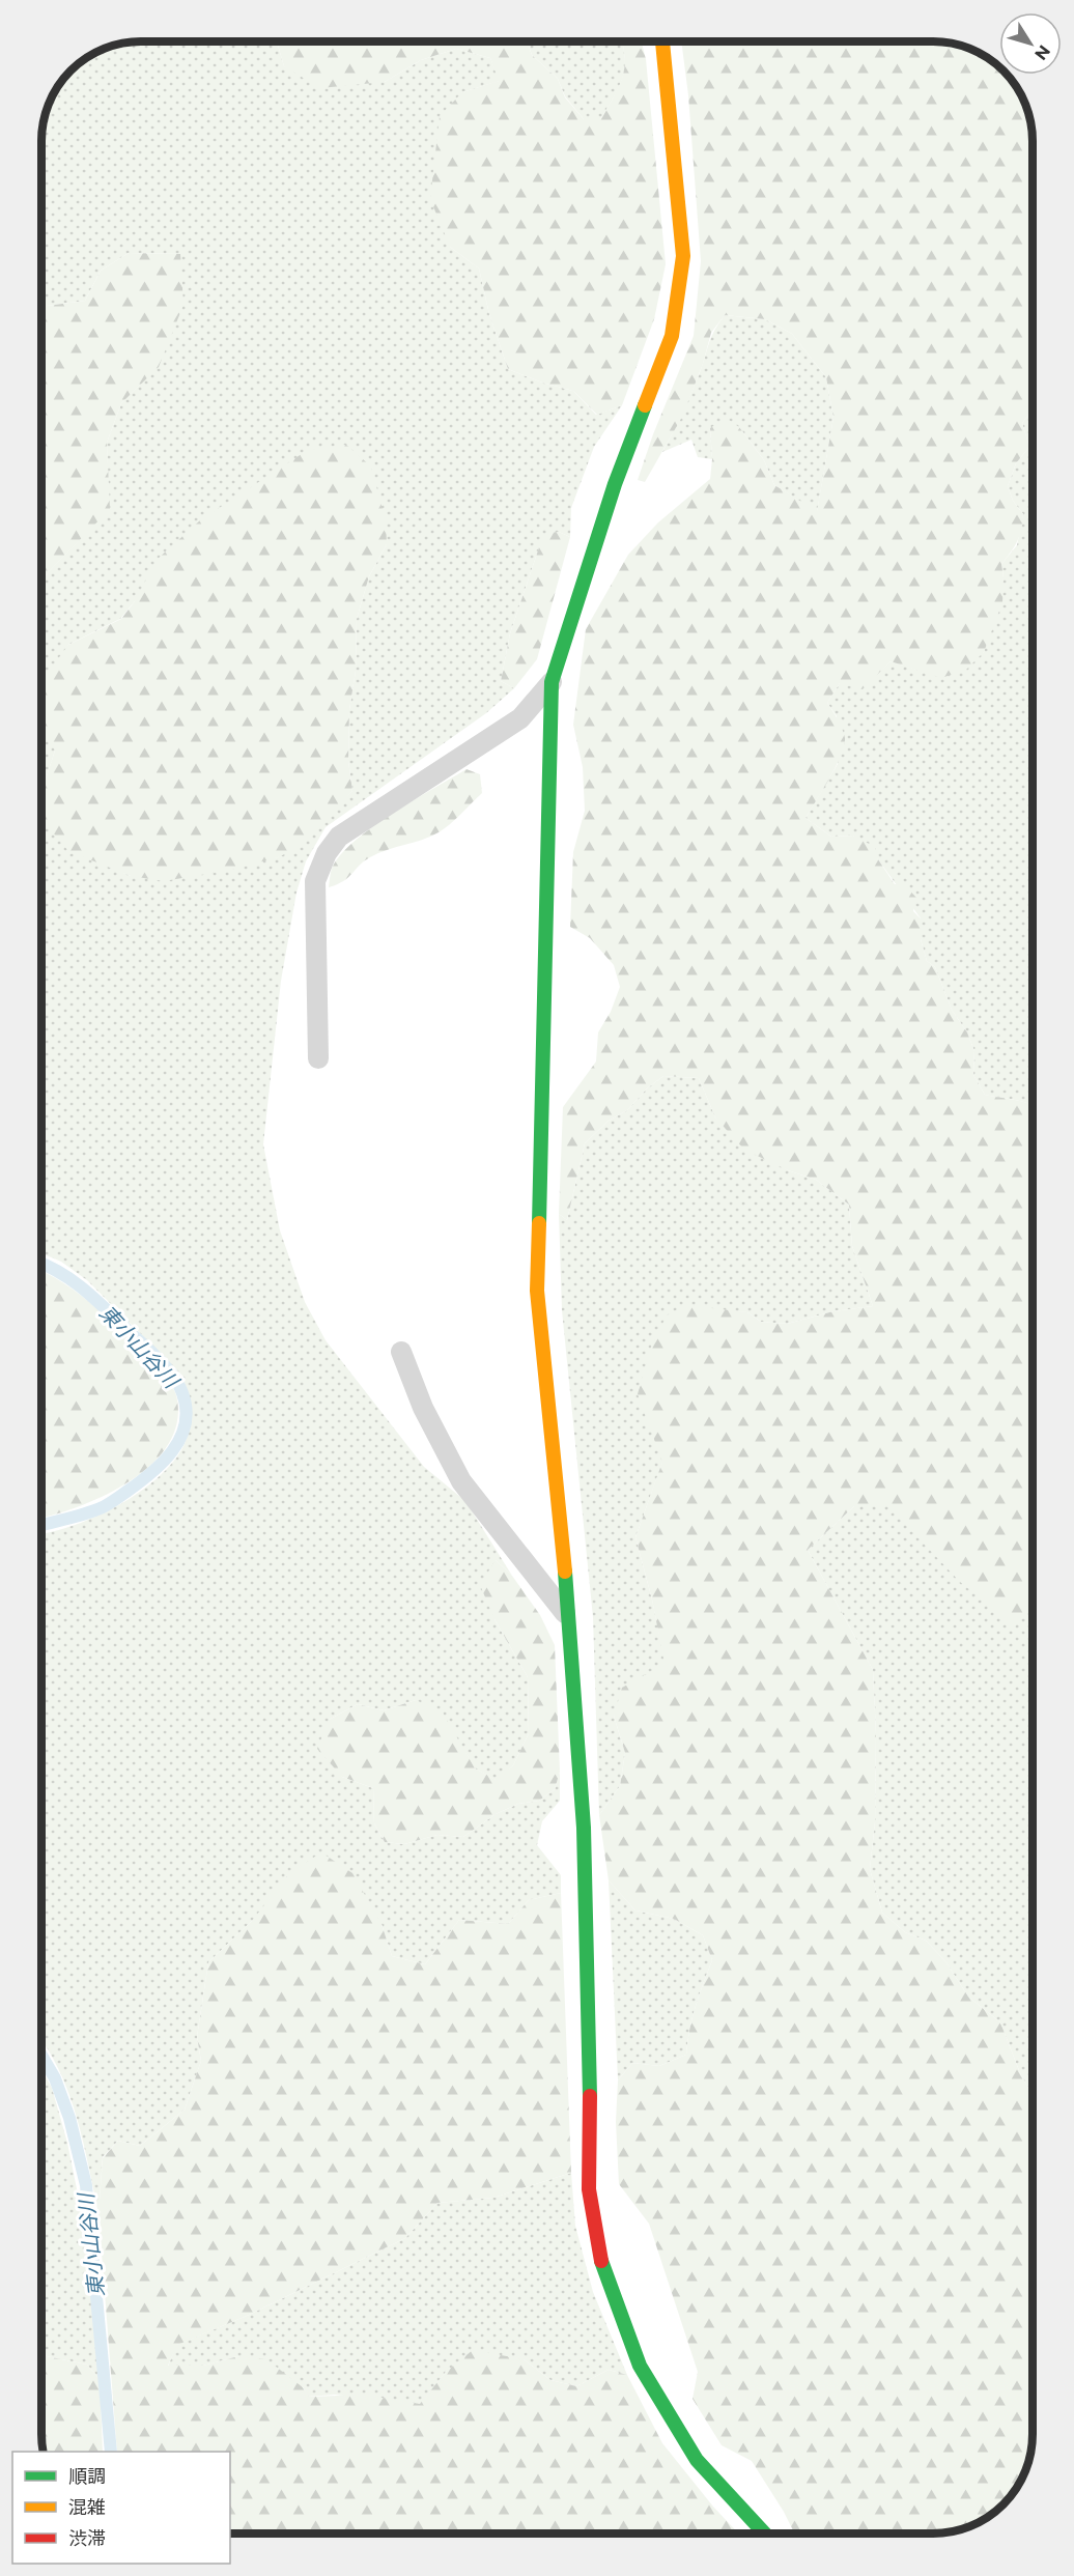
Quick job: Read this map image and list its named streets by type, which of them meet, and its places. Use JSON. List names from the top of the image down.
{
  "water": ["東小山谷川"],
  "legend": ["順調", "混雑", "渋滞"],
  "north": "bottom right"
}
